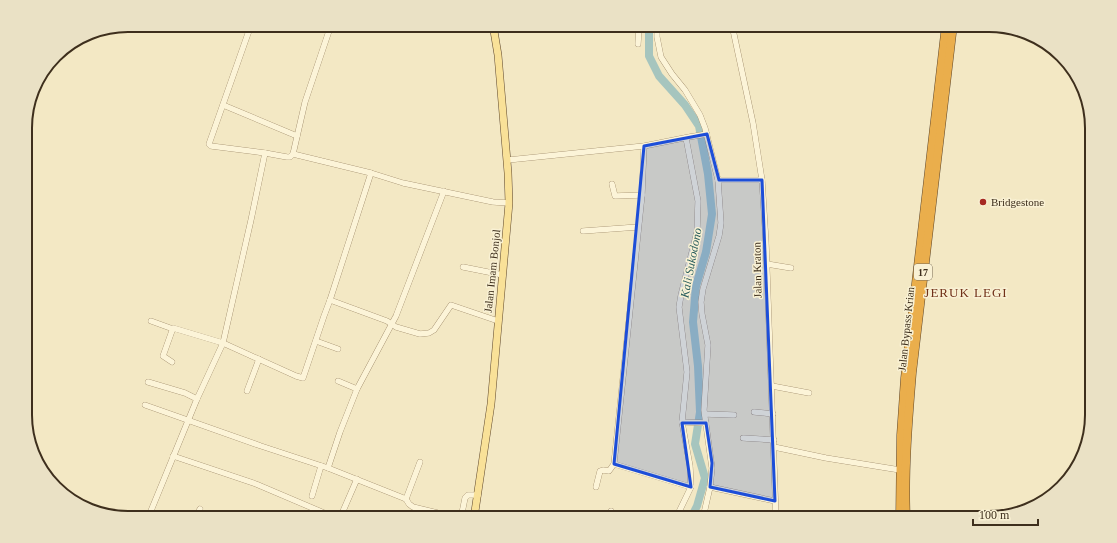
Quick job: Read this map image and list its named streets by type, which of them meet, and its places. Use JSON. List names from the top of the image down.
{
  "streets": {
    "highway": ["17", "Jalan Bypass Krian"],
    "main road": ["Jalan Imam Bonjol"],
    "street": ["Jalan Kraton"]
  },
  "districts": ["JERUK LEGI"],
  "water": ["Kali Sukodono"],
  "places": ["Bridgestone"],
  "scale_bar": "100 m"
}
